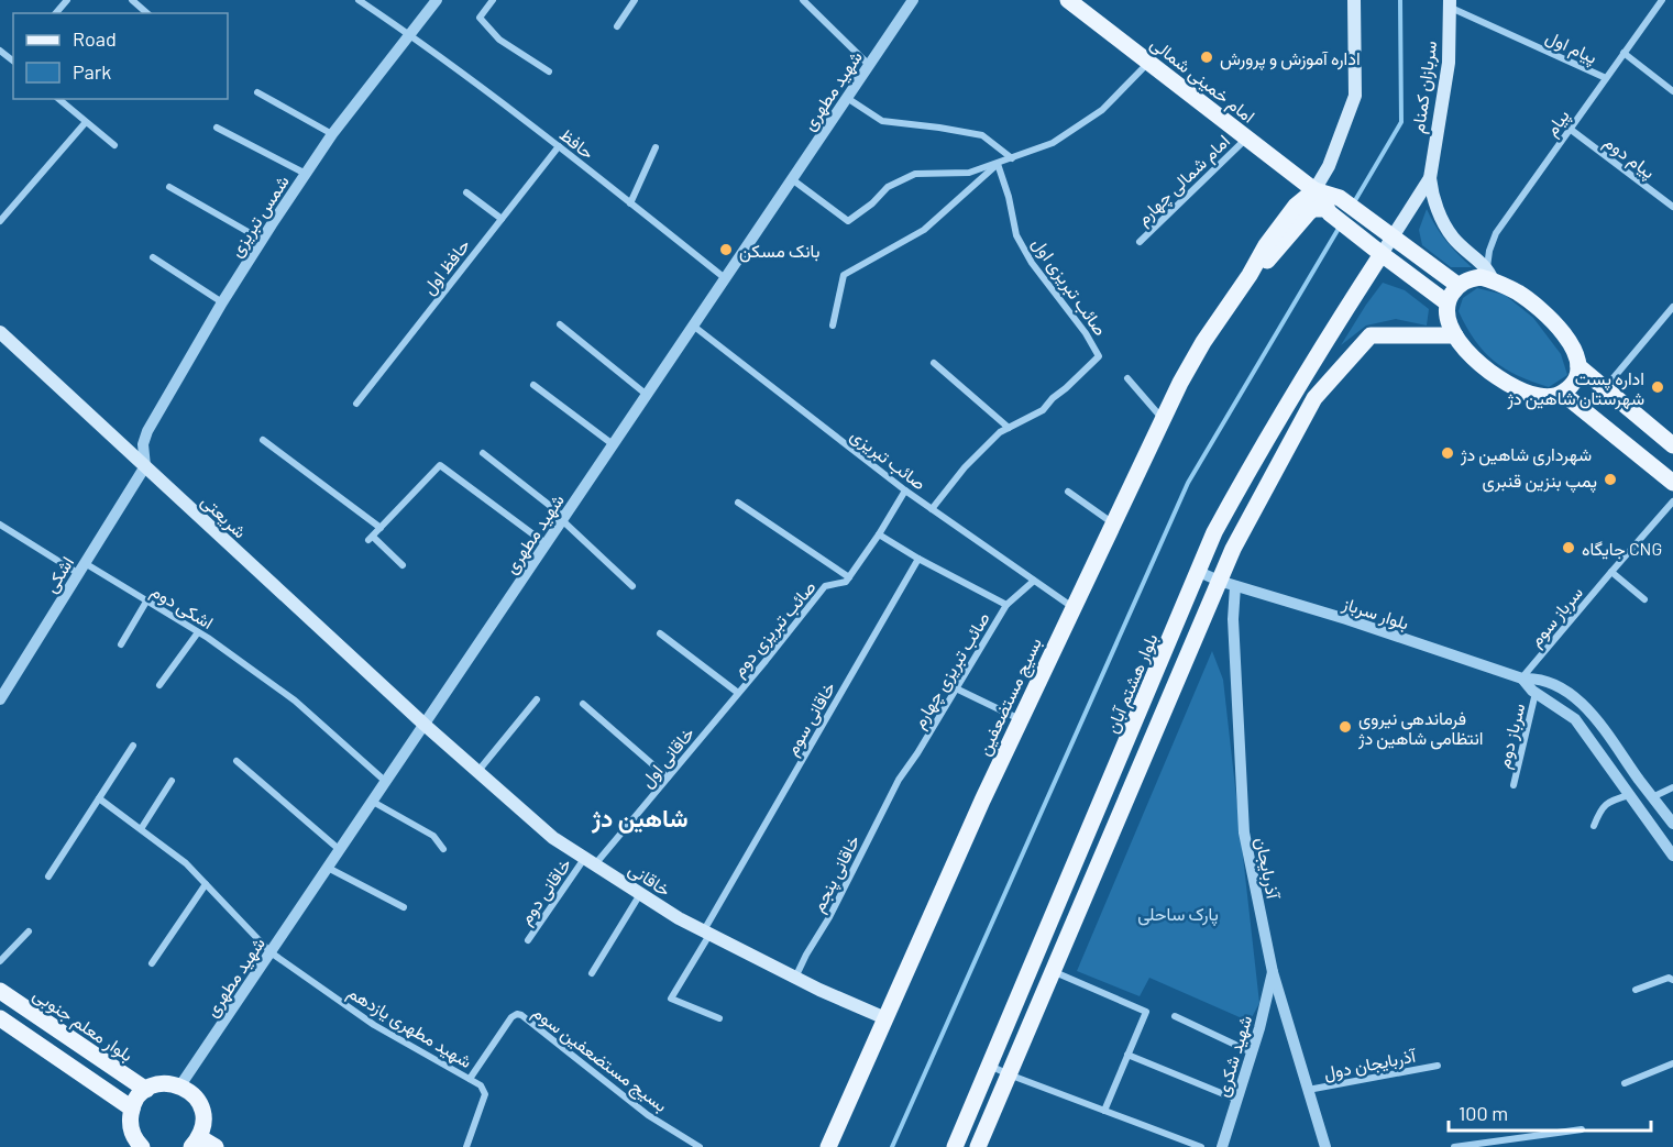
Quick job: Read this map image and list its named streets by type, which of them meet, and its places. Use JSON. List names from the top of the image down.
{
  "streets": {
    "main road": [
      "امام خمینی شمالی",
      "سربازان کمنام",
      "شریعتی",
      "بلوار هشتم آبان",
      "بسیج مستضعفین",
      "خاقانی",
      "بلوار معلم جنوبی"
    ],
    "street": [
      "پیام اول",
      "شهید مطهری",
      "پیام",
      "حافظ",
      "پیام دوم",
      "امام شمالی چهارم",
      "شمس تبریزی",
      "حافظ اول",
      "صائب تبریزی اول",
      "صائب تبریزی",
      "اشکی",
      "اشکی دوم",
      "بلوار سرباز",
      "سرباز سوم",
      "صائب تبریزی دوم",
      "صائب تبریزی چهارم",
      "خاقانی سوم",
      "سرباز دوم",
      "خاقانی اول",
      "آذربایجان",
      "خاقانی پنجم",
      "خاقانی دوم",
      "شهید مطهری یازدهم",
      "شهید شکری",
      "بسیج مستضعفین سوم",
      "آذربایجان دول"
    ]
  },
  "crossings": [
    ["پیام اول", "سربازان کمنام"],
    ["پیام اول", "پیام"],
    ["امام خمینی شمالی", "امام شمالی چهارم"],
    ["امام خمینی شمالی", "بسیج مستضعفین"],
    ["سربازان کمنام", "پیام"],
    ["سربازان کمنام", "بلوار هشتم آبان"],
    ["شهید مطهری", "حافظ"],
    ["شهید مطهری", "صائب تبریزی"],
    ["شهید مطهری", "شریعتی"],
    ["شهید مطهری", "اشکی دوم"],
    ["شهید مطهری", "خاقانی"],
    ["شهید مطهری", "شهید مطهری یازدهم"],
    ["پیام", "پیام دوم"],
    ["حافظ", "شمس تبریزی"],
    ["حافظ", "حافظ اول"],
    ["شمس تبریزی", "شریعتی"],
    ["شمس تبریزی", "اشکی"],
    ["صائب تبریزی اول", "صائب تبریزی"],
    ["صائب تبریزی", "صائب تبریزی دوم"],
    ["صائب تبریزی", "صائب تبریزی چهارم"],
    ["صائب تبریزی", "بسیج مستضعفین"],
    ["شریعتی", "اشکی"],
    ["شریعتی", "خاقانی"],
    ["اشکی", "اشکی دوم"],
    ["بلوار سرباز", "سرباز سوم"],
    ["بلوار سرباز", "بلوار هشتم آبان"],
    ["بلوار سرباز", "سرباز دوم"],
    ["بلوار سرباز", "آذربایجان"],
    ["صائب تبریزی دوم", "خاقانی اول"],
    ["صائب تبریزی چهارم", "خاقانی پنجم"],
    ["بسیج مستضعفین", "خاقانی"],
    ["خاقانی سوم", "خاقانی"],
    ["خاقانی اول", "خاقانی"],
    ["خاقانی اول", "خاقانی دوم"],
    ["آذربایجان", "شهید شکری"],
    ["آذربایجان", "آذربایجان دول"],
    ["خاقانی پنجم", "خاقانی"],
    ["خاقانی", "خاقانی دوم"],
    ["شهید مطهری یازدهم", "بسیج مستضعفین سوم"]
  ],
  "districts": ["شاهین دژ"],
  "parks": ["پارک ساحلی"],
  "places": [
    "اداره آموزش و پرورش",
    "بانک مسکن",
    "اداره پست شهرستان شاهین دژ",
    "شهرداری شاهین دژ",
    "پمپ بنزین قنبری",
    "جایگاه CNG",
    "فرماندهی نیروی انتظامی شاهین دژ"
  ],
  "legend": ["Road", "Park"],
  "scale_bar": "100 m"
}
